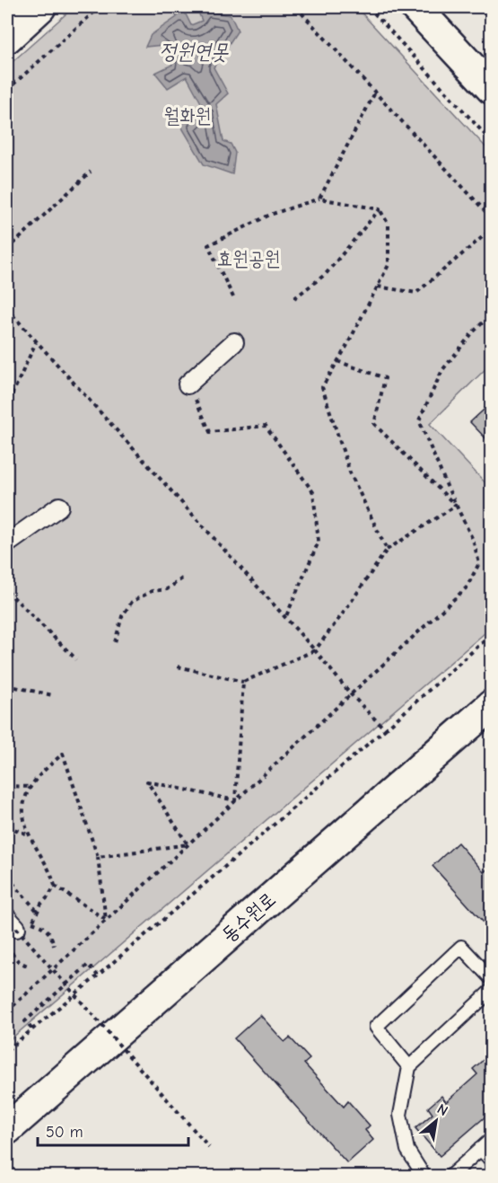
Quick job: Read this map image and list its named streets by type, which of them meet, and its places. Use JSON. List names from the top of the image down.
{
  "streets": {
    "main road": ["동수원로"]
  },
  "water": ["정원연못"],
  "parks": ["월화원", "효원공원"],
  "scale_bar": "50 m",
  "north": "top right"
}
